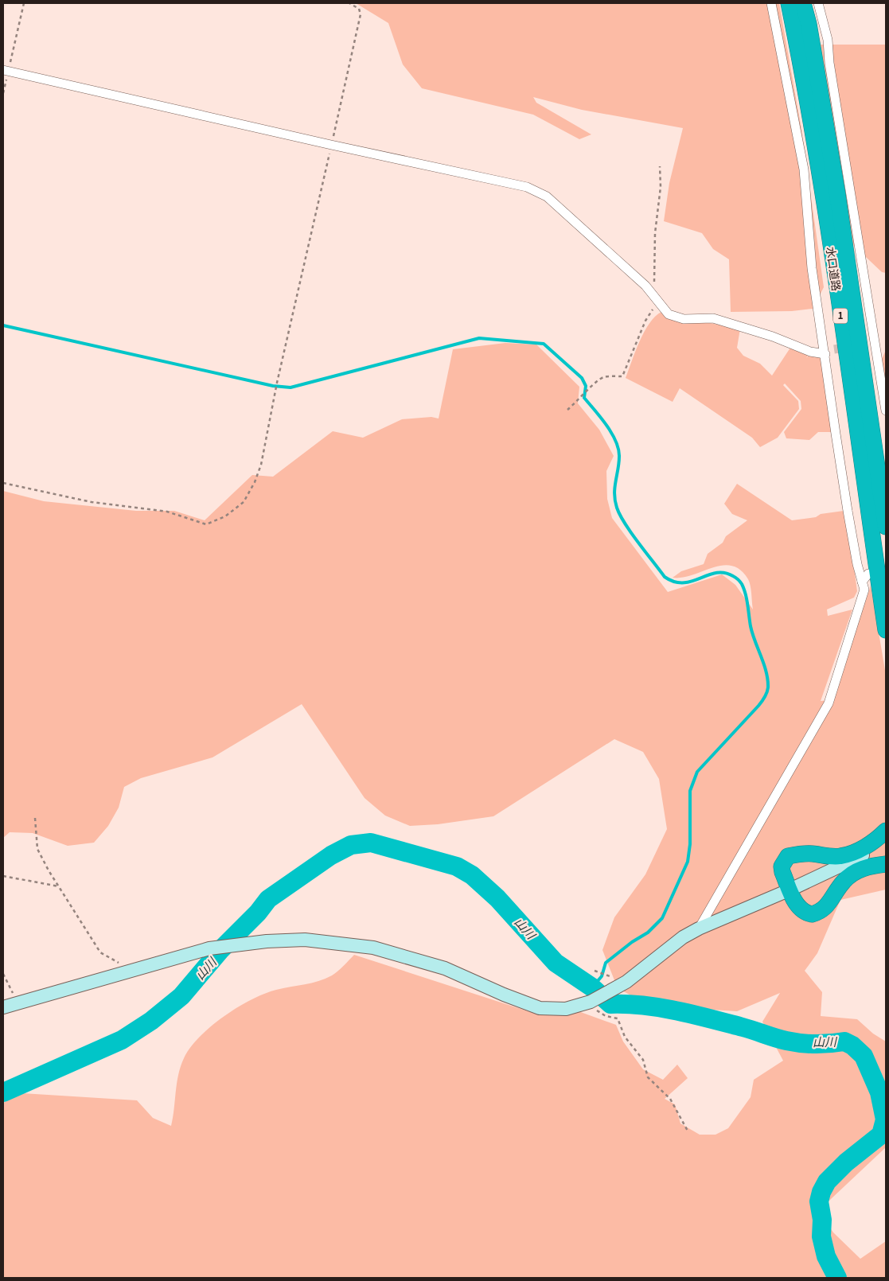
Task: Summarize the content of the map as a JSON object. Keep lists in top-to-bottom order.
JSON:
{
  "streets": {
    "highway": ["水口道路", "1"]
  },
  "water": ["山川"]
}
